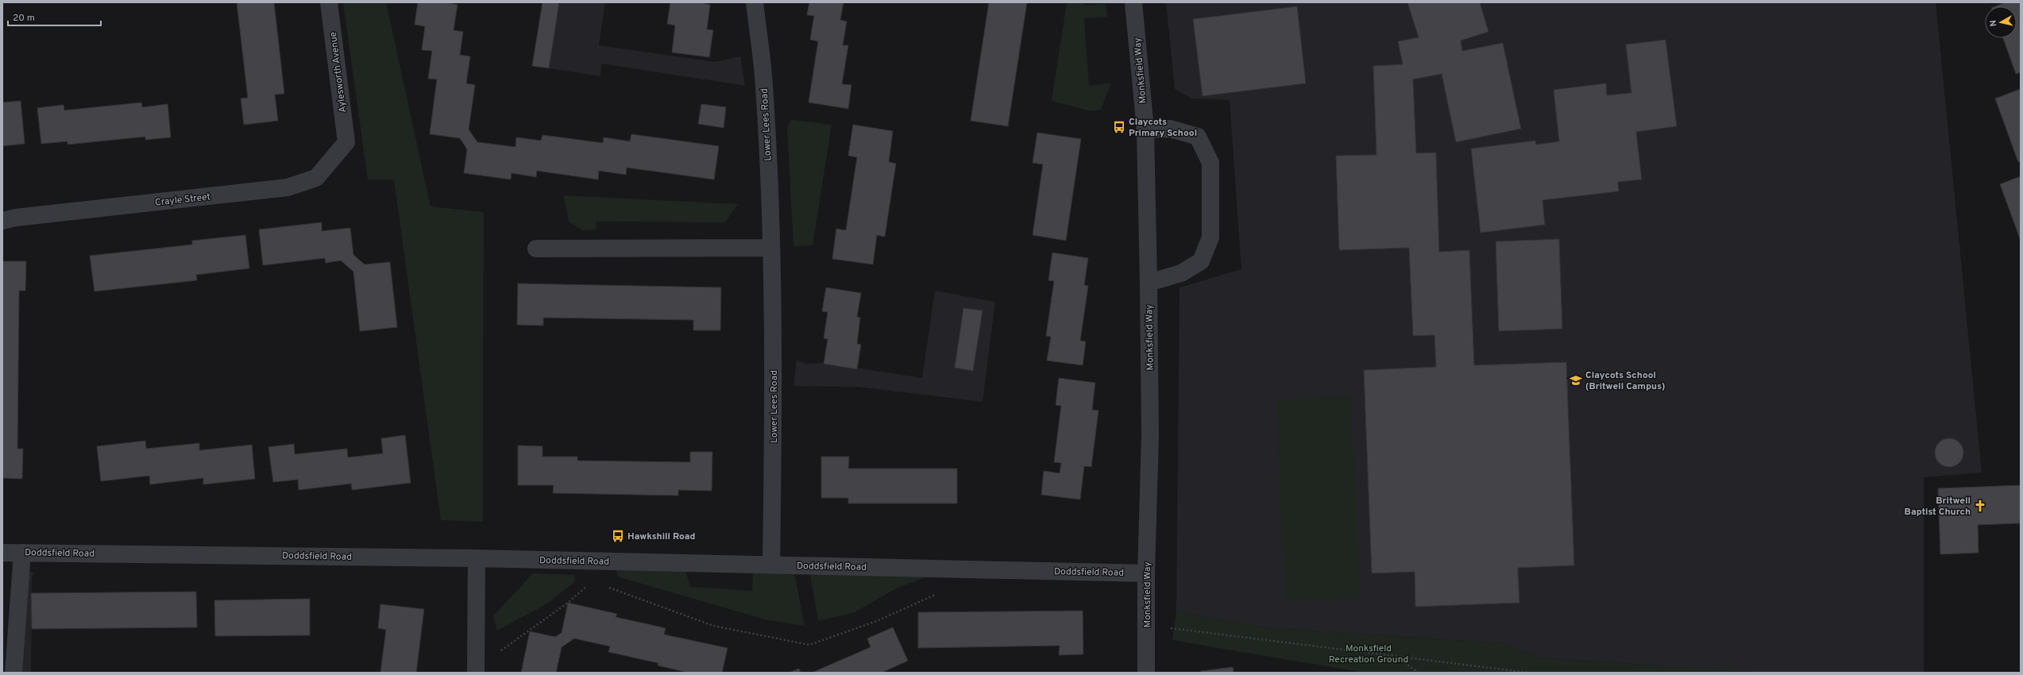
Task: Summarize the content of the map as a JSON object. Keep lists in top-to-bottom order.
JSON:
{
  "streets": {
    "street": [
      "Monksfield Way",
      "Aylesworth Avenue",
      "Lower Lees Road",
      "Crayle Street",
      "Doddsfield Road"
    ]
  },
  "crossings": [
    ["Monksfield Way", "Doddsfield Road"],
    ["Aylesworth Avenue", "Crayle Street"],
    ["Lower Lees Road", "Doddsfield Road"]
  ],
  "parks": ["Monksfield Recreation Ground"],
  "places": {
    "bus stop": ["Claycots Primary School", "Hawkshill Road"],
    "school or university": ["Claycots School (Britwell Campus)"],
    "church": ["Britwell Baptist Church"]
  },
  "scale_bar": "20 m",
  "north": "left"
}
